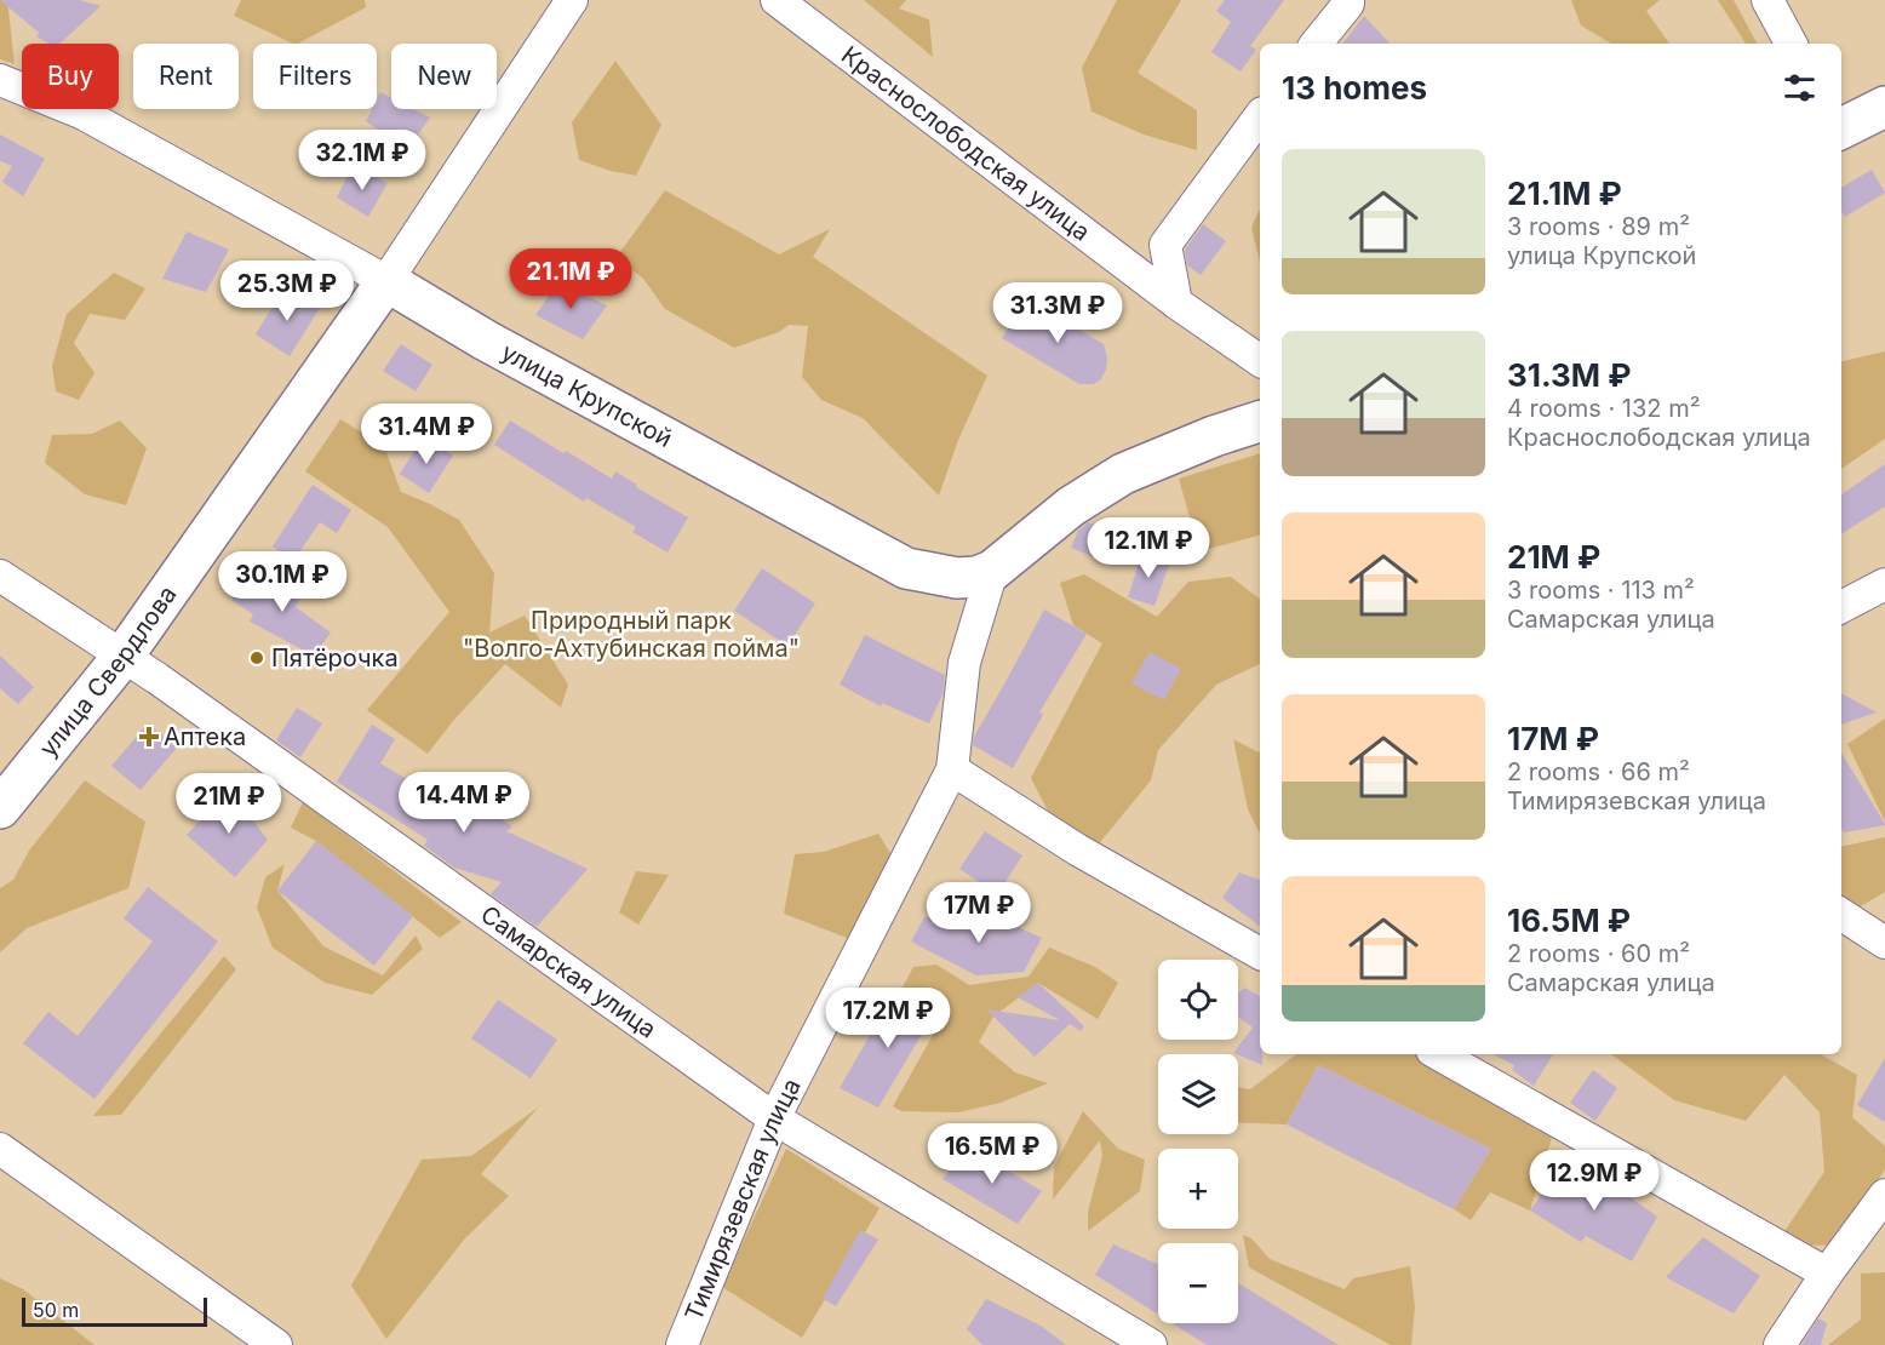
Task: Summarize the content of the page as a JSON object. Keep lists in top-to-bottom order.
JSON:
{
  "streets": {
    "street": [
      "Краснослободская улица",
      "улица Крупской",
      "улица Свердлова",
      "Самарская улица",
      "Тимирязевская улица"
    ]
  },
  "crossings": [
    ["улица Крупской", "улица Свердлова"],
    ["улица Крупской", "Тимирязевская улица"],
    ["улица Свердлова", "Самарская улица"],
    ["Самарская улица", "Тимирязевская улица"]
  ],
  "parks": ["Природный парк \"Волго-Ахтубинская пойма\""],
  "places": {
    "other": ["Пятёрочка"],
    "health": ["Аптека"]
  },
  "scale_bar": "50 m",
  "page": {
    "chip": [
      "Buy",
      "Rent",
      "Filters",
      "New"
    ],
    "heading": "13 homes",
    "price": [
      "32.1M ₽",
      "21.1M ₽",
      "25.3M ₽",
      "31.3M ₽",
      "31.4M ₽",
      "12.1M ₽",
      "30.1M ₽",
      "14.4M ₽",
      "21M ₽",
      "17M ₽",
      "17.2M ₽",
      "16.5M ₽",
      "12.9M ₽"
    ],
    "list": [
      {
        "name": "21.1M ₽",
        "note": "3 rooms · 89 m² · улица Крупской"
      },
      {
        "name": "31.3M ₽",
        "note": "4 rooms · 132 m² · Краснослободская улица"
      },
      {
        "name": "21M ₽",
        "note": "3 rooms · 113 m² · Самарская улица"
      },
      {
        "name": "17M ₽",
        "note": "2 rooms · 66 m² · Тимирязевская улица"
      },
      {
        "name": "16.5M ₽",
        "note": "2 rooms · 60 m² · Самарская улица"
      }
    ],
    "map_buttons": ["+", "−"],
    "scale": "50 m"
  }
}
